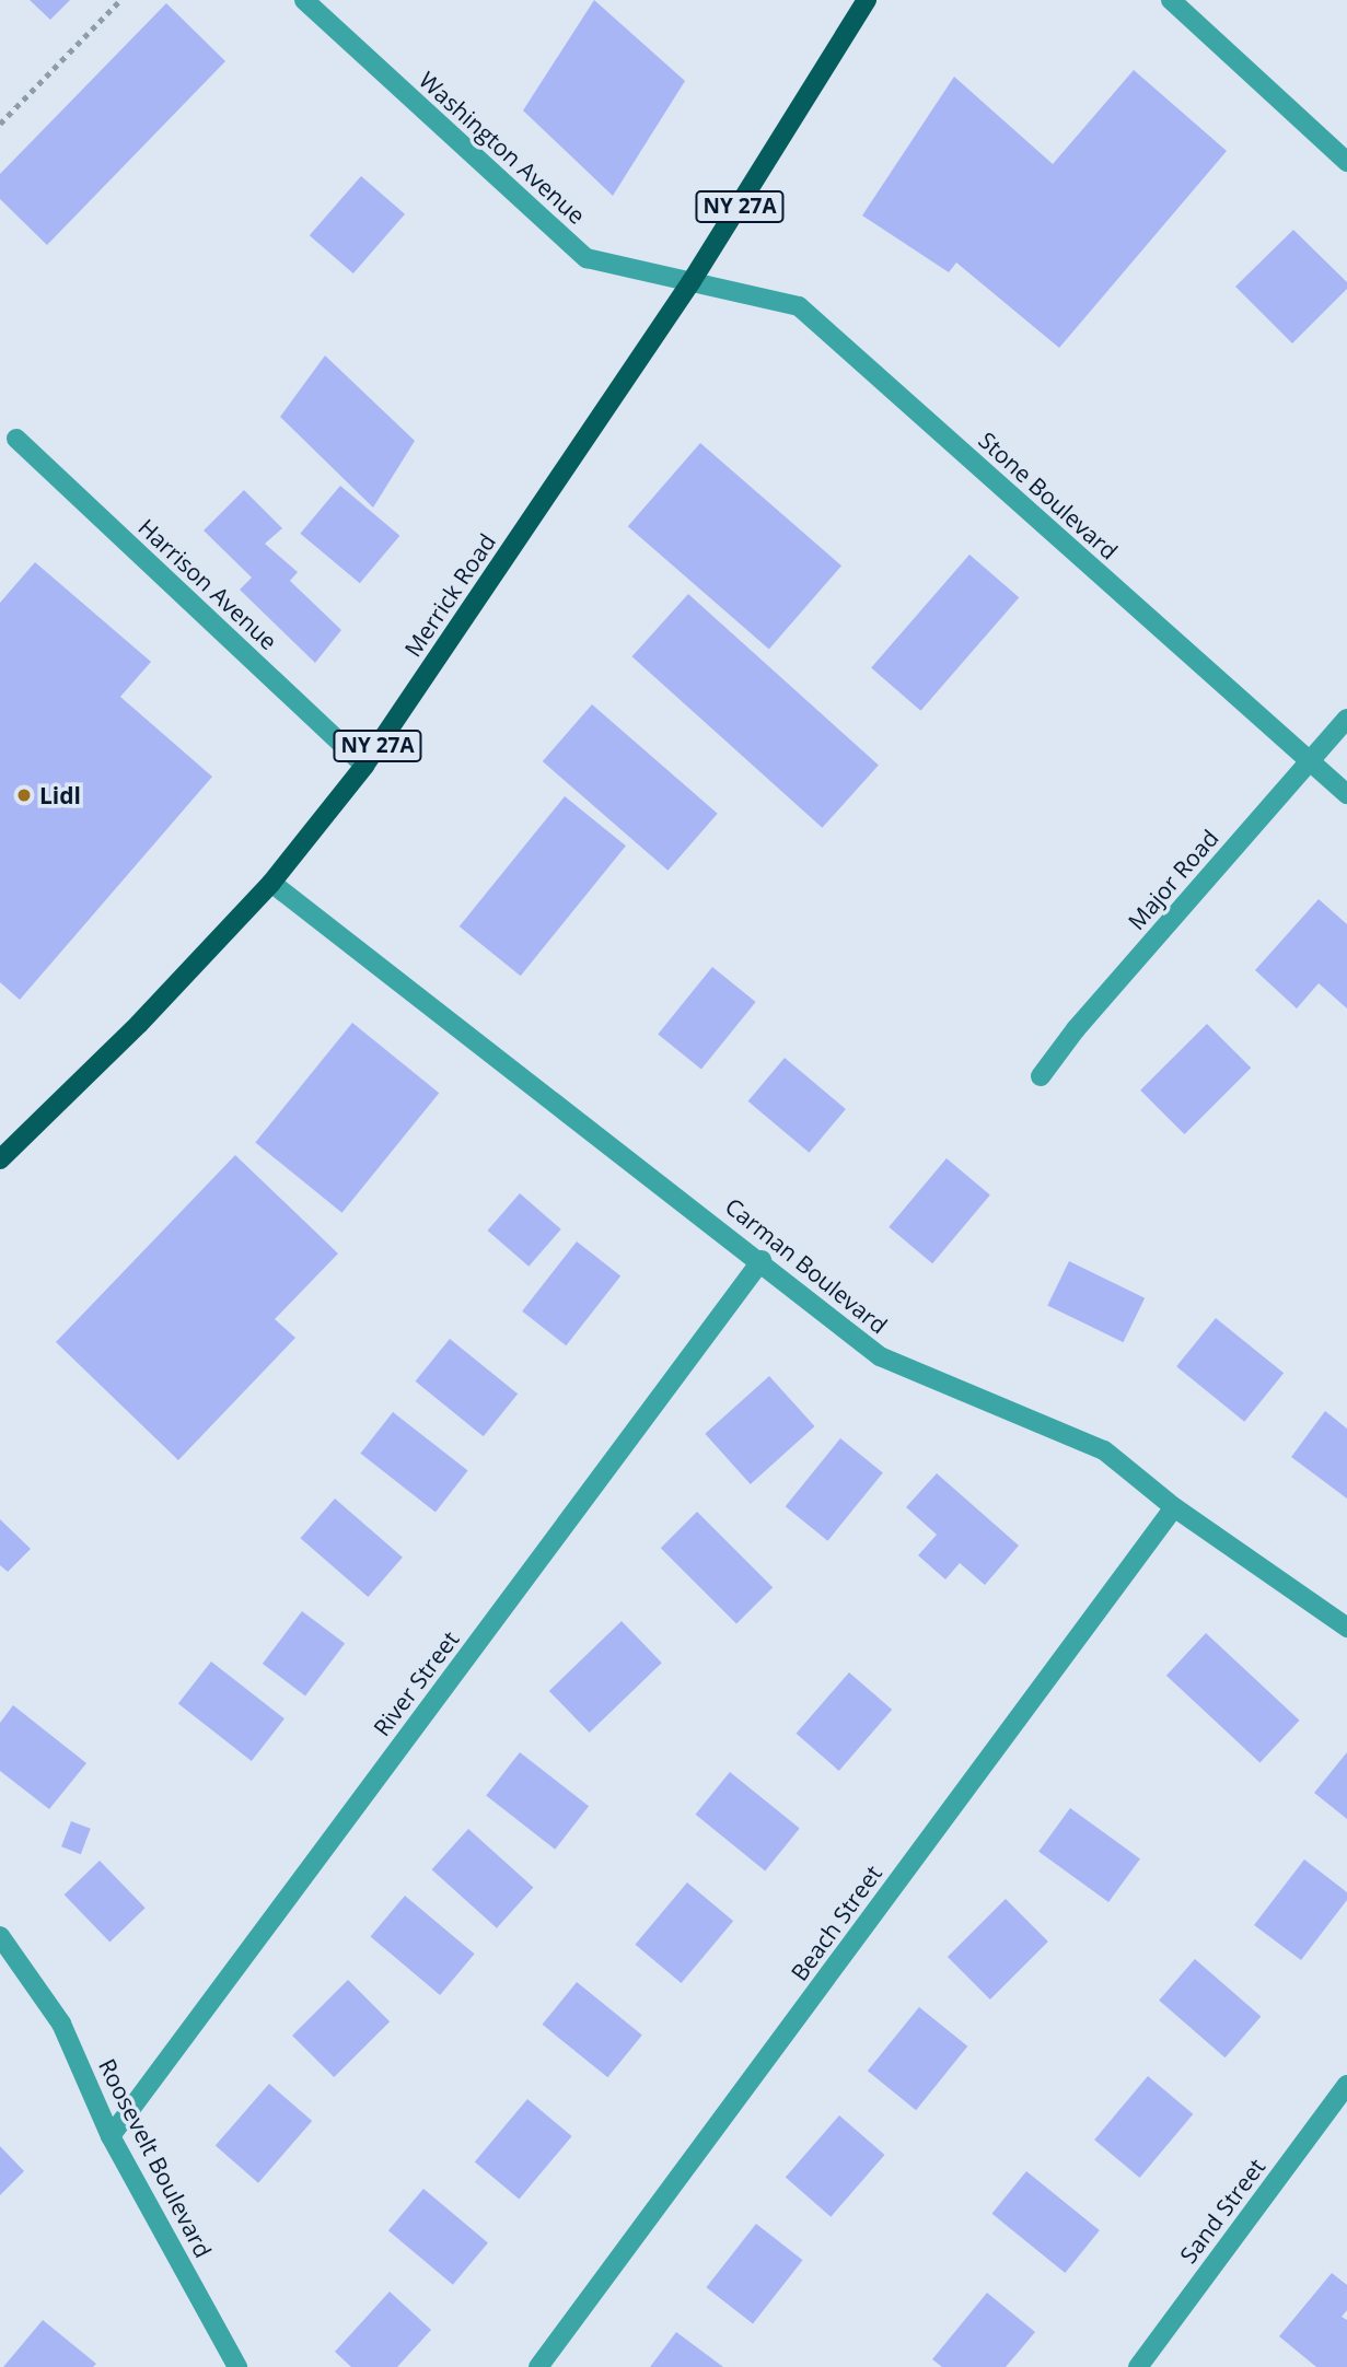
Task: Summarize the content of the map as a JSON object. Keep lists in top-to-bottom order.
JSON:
{
  "streets": {
    "main road": ["NY 27A", "Merrick Road"],
    "street": [
      "Washington Avenue",
      "Stone Boulevard",
      "Harrison Avenue",
      "Major Road",
      "Carman Boulevard",
      "River Street",
      "Beach Street",
      "Roosevelt Boulevard",
      "Sand Street"
    ]
  },
  "crossings": [
    ["Washington Avenue", "Stone Boulevard"],
    ["Washington Avenue", "Merrick Road"],
    ["Stone Boulevard", "Merrick Road"],
    ["Stone Boulevard", "Major Road"],
    ["Harrison Avenue", "Merrick Road"],
    ["Merrick Road", "Carman Boulevard"],
    ["Carman Boulevard", "River Street"],
    ["Carman Boulevard", "Beach Street"],
    ["River Street", "Roosevelt Boulevard"]
  ],
  "places": ["Lidl"]
}
